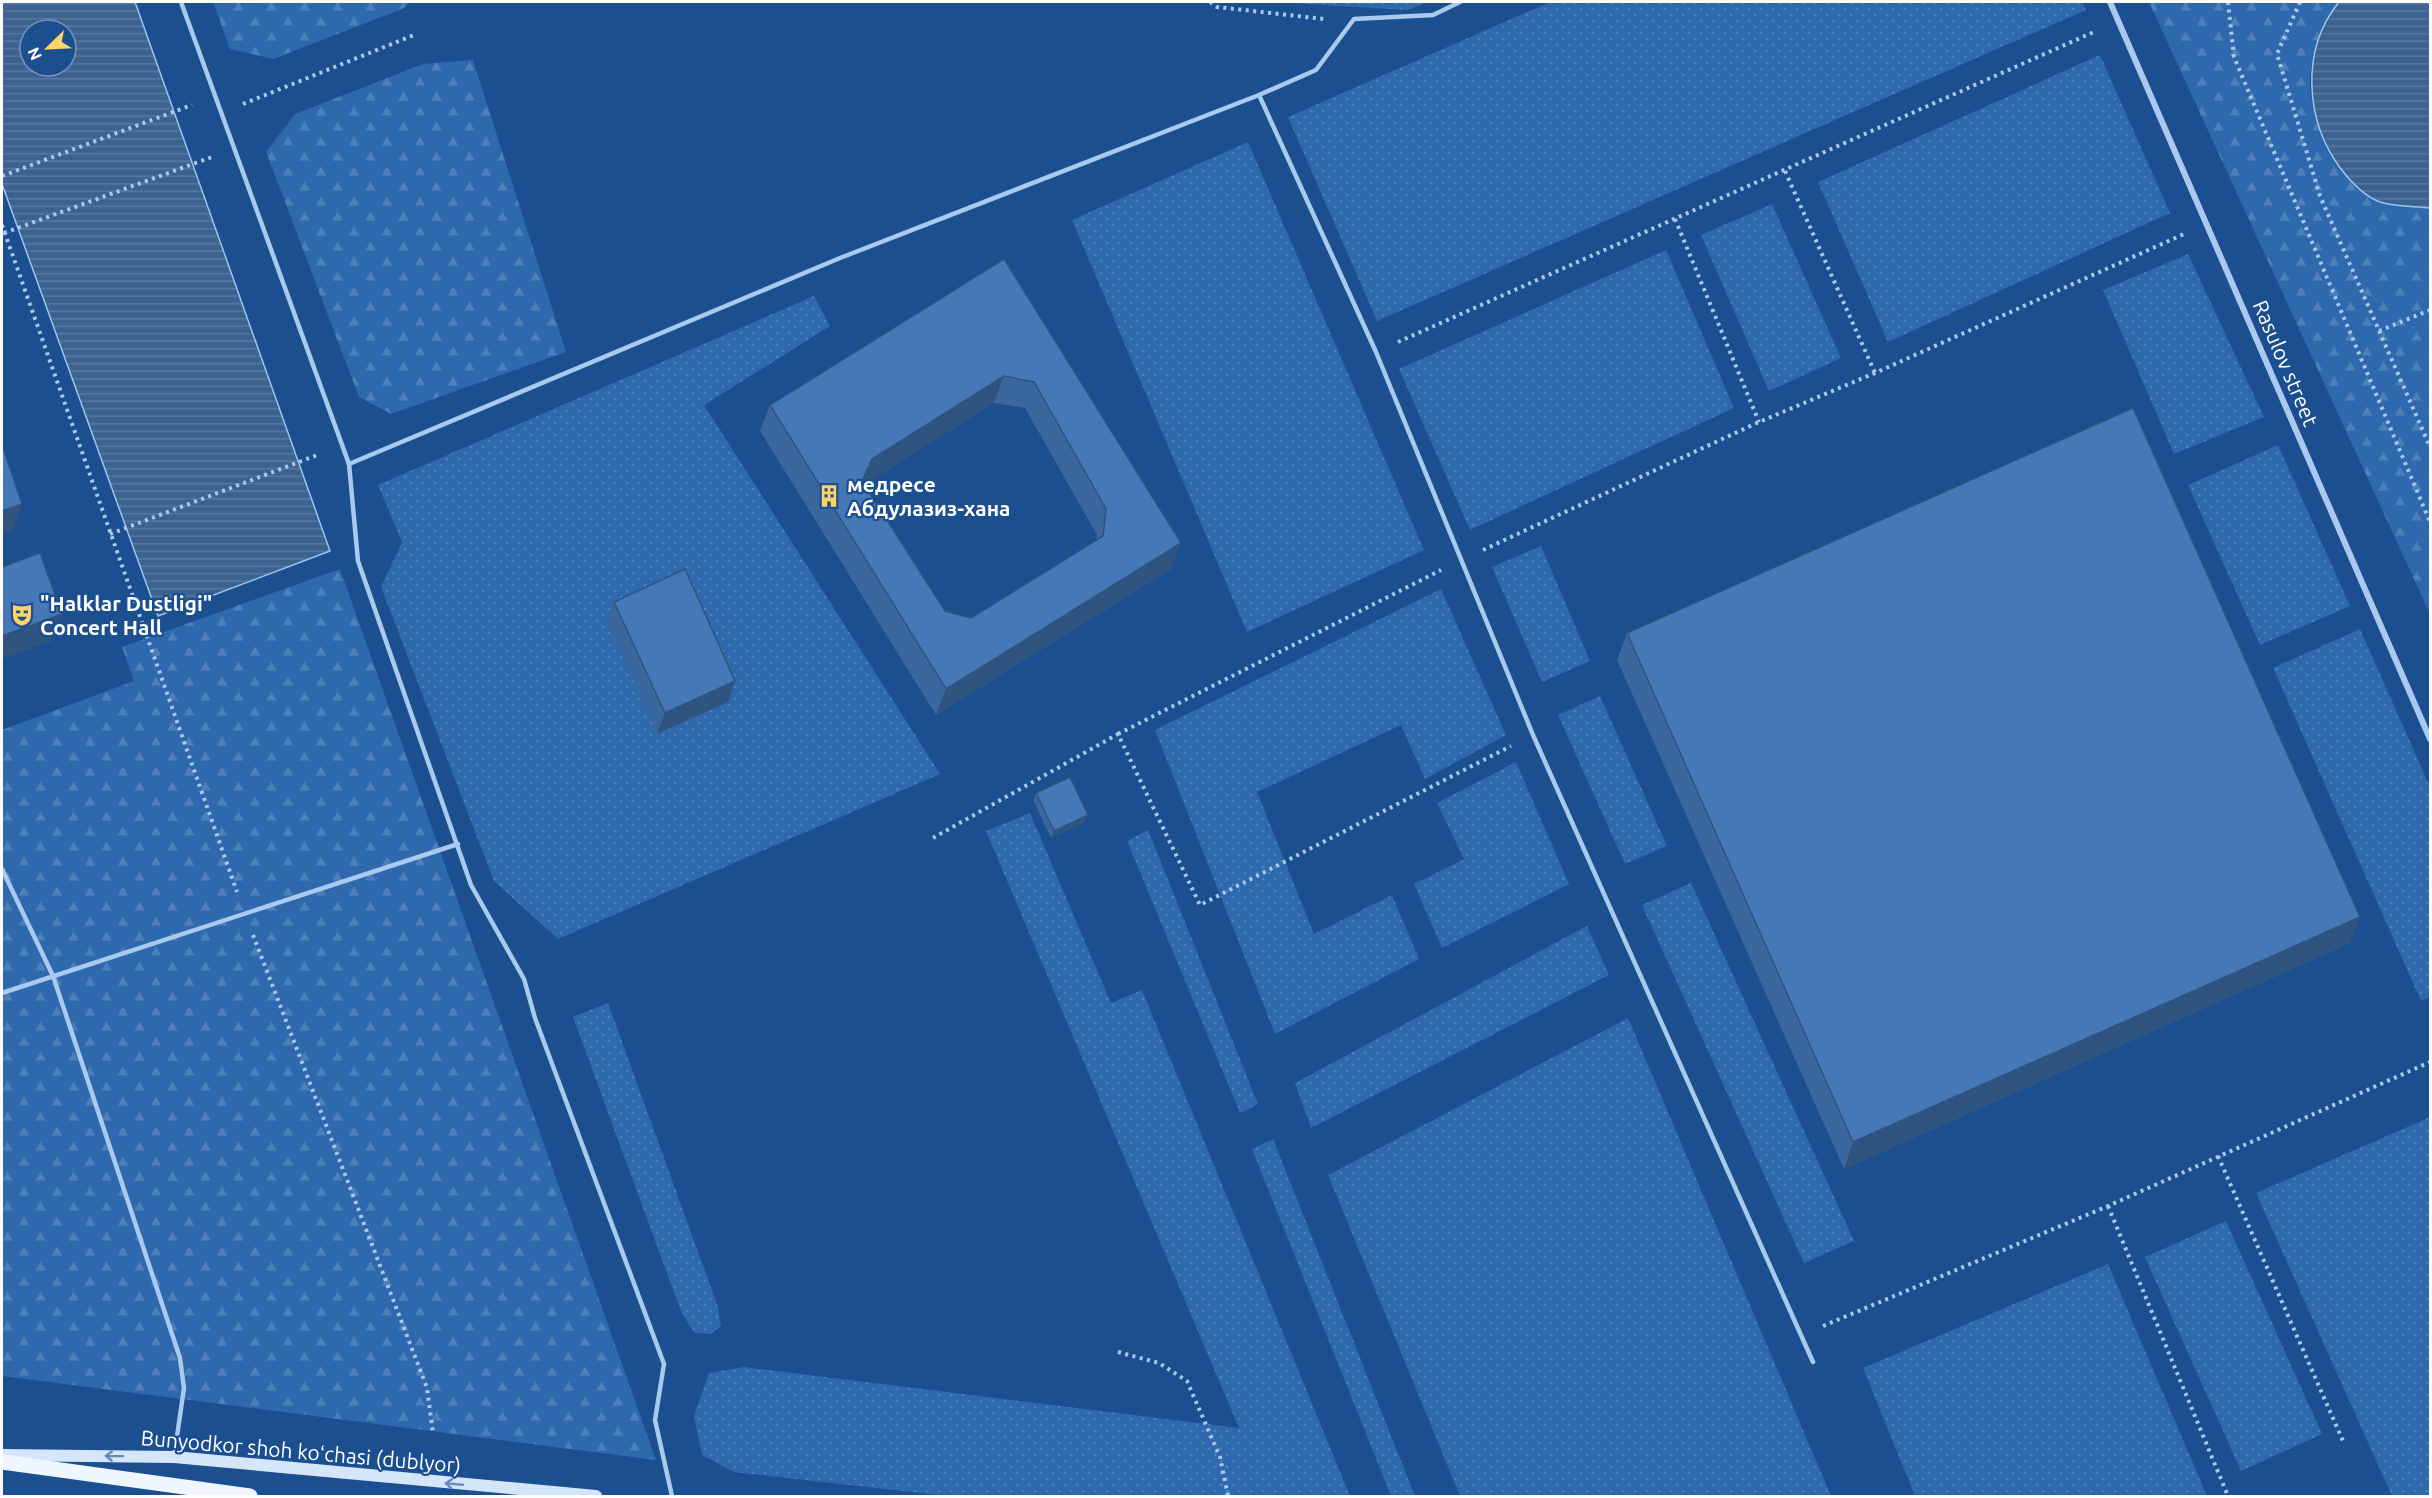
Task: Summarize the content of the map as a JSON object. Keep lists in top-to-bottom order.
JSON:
{
  "streets": {
    "street": ["Rasulov street", "Bunyodkor shoh koʻchasi (dublyor)"]
  },
  "one_way": ["Bunyodkor shoh koʻchasi (dublyor)"],
  "places": {
    "building": ["медресе Абдулазиз-хана"],
    "theatre": ["\"Halklar Dustligi\" Concert Hall"]
  },
  "north": "bottom left"
}
